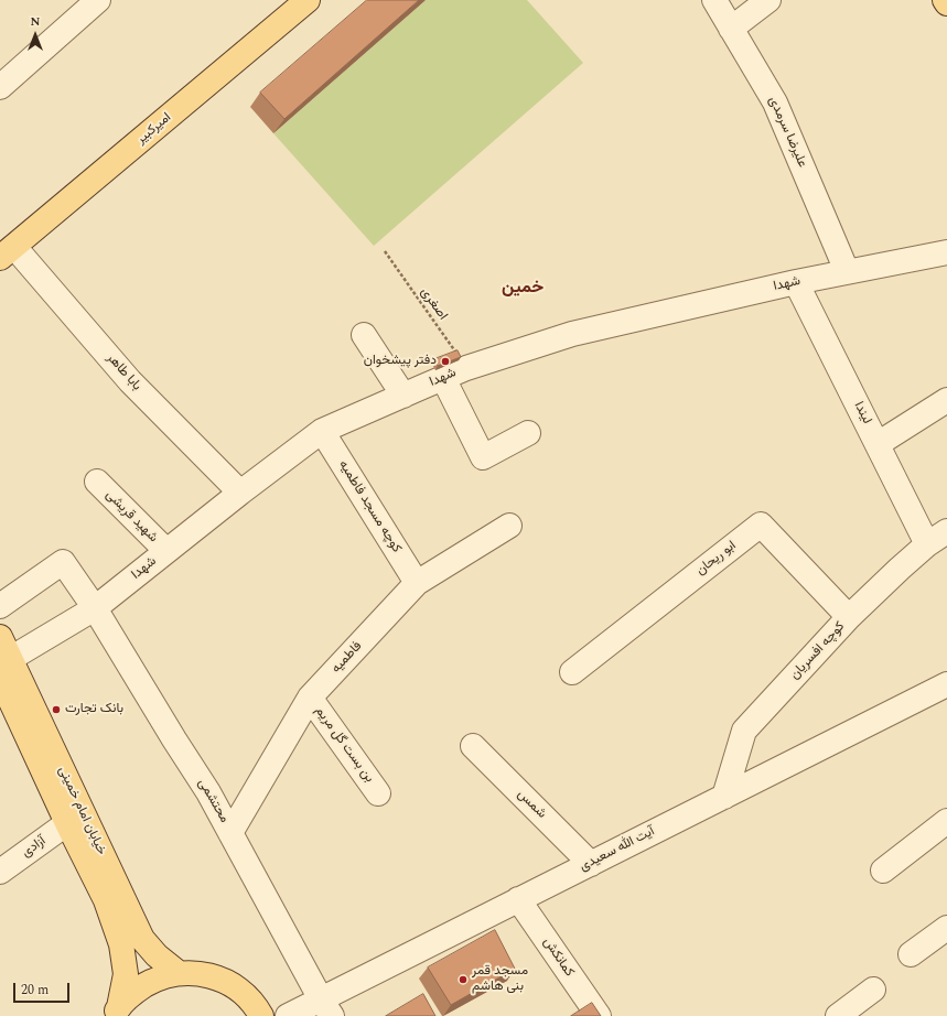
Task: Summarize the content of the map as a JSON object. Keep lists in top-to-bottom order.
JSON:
{
  "streets": {
    "main road": ["امیرکبیر", "خیابان امام خمینی"],
    "street": [
      "علیرضا سرمدی",
      "شهدا",
      "بابا طاهر",
      "لیندا",
      "کوچه مسجد فاطمیه",
      "شهید قریشی",
      "ابو ریحان",
      "کوچه افسریان",
      "فاطمیه",
      "بن بست گل مریم",
      "محتشمی",
      "شمس",
      "آزادی",
      "آیت الله سعیدی",
      "کمانکش"
    ],
    "path": ["اصغری"]
  },
  "crossings": [
    ["امیرکبیر", "بابا طاهر"],
    ["علیرضا سرمدی", "شهدا"],
    ["شهدا", "اصغری"],
    ["شهدا", "بابا طاهر"],
    ["شهدا", "لیندا"],
    ["شهدا", "کوچه مسجد فاطمیه"],
    ["شهدا", "شهید قریشی"],
    ["شهدا", "محتشمی"],
    ["شهدا", "خیابان امام خمینی"],
    ["لیندا", "کوچه افسریان"],
    ["کوچه مسجد فاطمیه", "فاطمیه"],
    ["ابو ریحان", "کوچه افسریان"],
    ["کوچه افسریان", "آیت الله سعیدی"],
    ["فاطمیه", "بن بست گل مریم"],
    ["فاطمیه", "محتشمی"],
    ["محتشمی", "آیت الله سعیدی"],
    ["شمس", "آیت الله سعیدی"],
    ["خیابان امام خمینی", "آزادی"],
    ["آیت الله سعیدی", "کمانکش"]
  ],
  "districts": ["خمین"],
  "places": ["دفتر پیشخوان", "بانک تجارت", "مسجد قمر بنی هاشم"],
  "scale_bar": "20 m",
  "north": "top"
}
